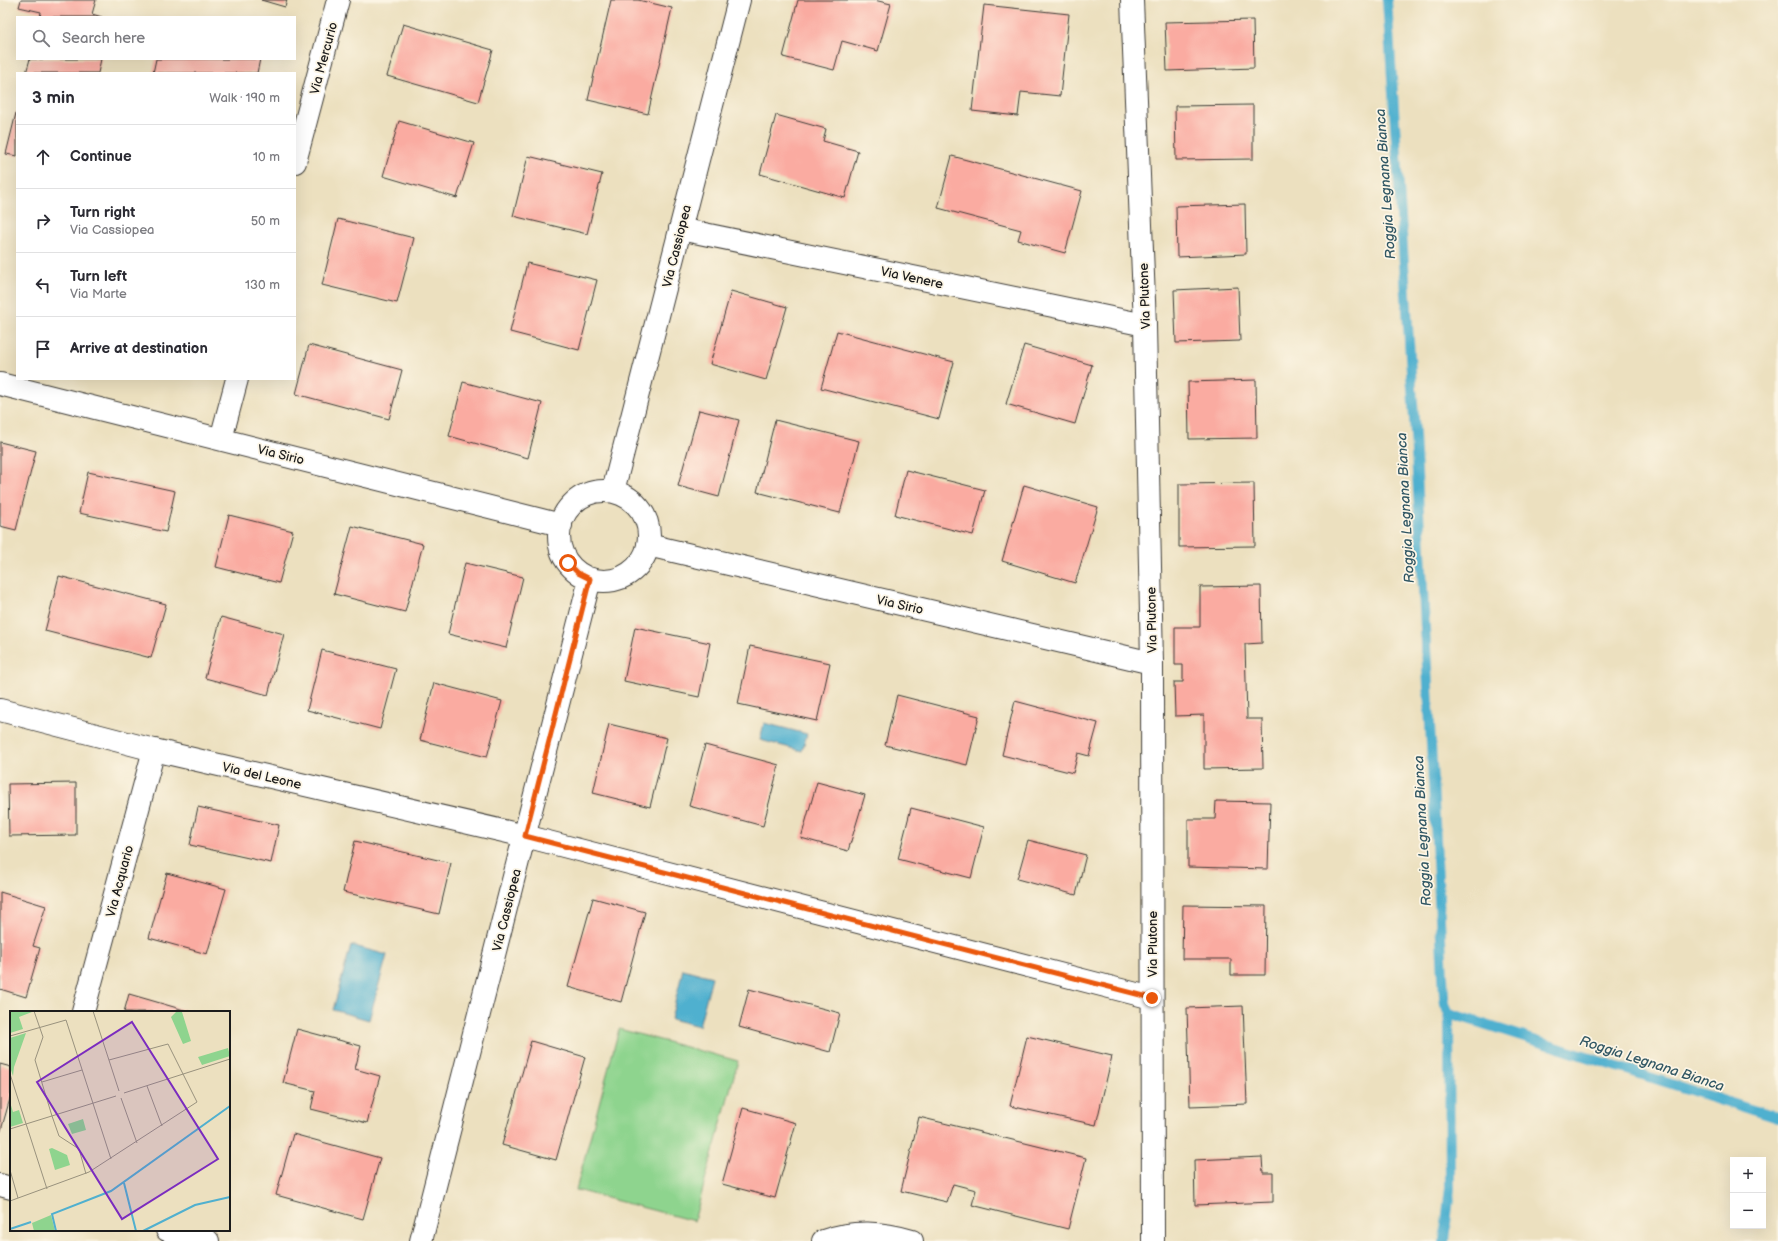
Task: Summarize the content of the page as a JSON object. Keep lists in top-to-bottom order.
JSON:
{
  "streets": {
    "street": [
      "Via Mercurio",
      "Via Cassiopea",
      "Via Venere",
      "Via Plutone",
      "Via Sirio",
      "Via del Leone",
      "Via Acquario"
    ]
  },
  "crossings": [
    ["Via Cassiopea", "Via Venere"],
    ["Via Cassiopea", "Via Sirio"],
    ["Via Cassiopea", "Via del Leone"],
    ["Via Venere", "Via Plutone"],
    ["Via Plutone", "Via Sirio"],
    ["Via Plutone", "Via del Leone"],
    ["Via del Leone", "Via Acquario"]
  ],
  "water": ["Roggia Legnana Bianca"],
  "page": {
    "search": "Search here",
    "heading": ["3 min", "Walk · 190 m"],
    "list": [
      ["Continue", "10 m"],
      ["Turn right", "Via Cassiopea", "50 m"],
      ["Turn left", "Via Marte", "130 m"],
      "Arrive at destination"
    ],
    "map_buttons": ["+", "−"]
  }
}
